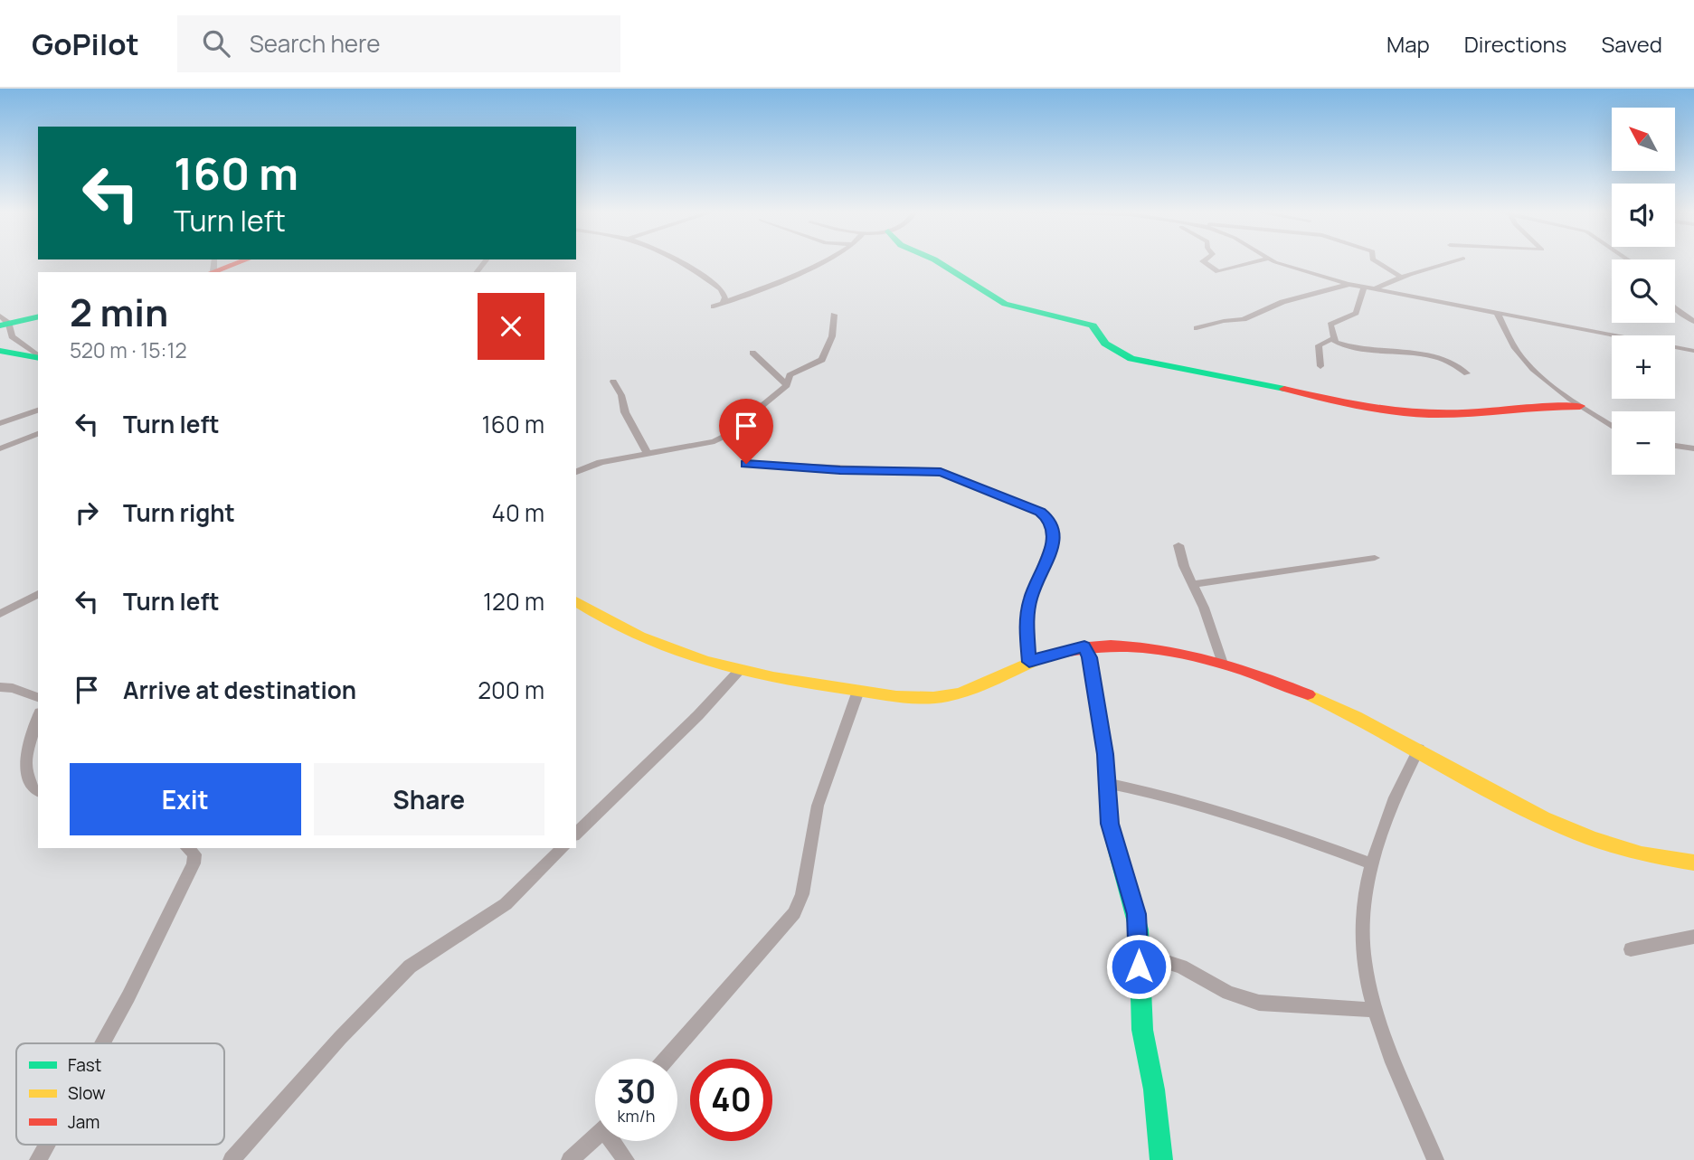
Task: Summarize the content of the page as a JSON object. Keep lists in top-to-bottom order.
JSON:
{
  "legend": ["Fast", "Slow", "Jam"],
  "north": "top left",
  "page": {
    "header": "GoPilot",
    "search": "Search here",
    "nav": ["Map", "Directions", "Saved"],
    "map_buttons": ["+", "−"],
    "turn": ["160 m", "Turn left"],
    "heading": ["2 min", "520 m · 15:12"],
    "list": [
      {
        "name": "Turn left",
        "value": "160 m"
      },
      {
        "name": "Turn right",
        "value": "40 m"
      },
      {
        "name": "Turn left",
        "value": "120 m"
      },
      {
        "name": "Arrive at destination",
        "value": "200 m"
      }
    ],
    "buttons": ["Exit", "Share"],
    "speed": "30 km/h",
    "limit": "40"
  }
}
